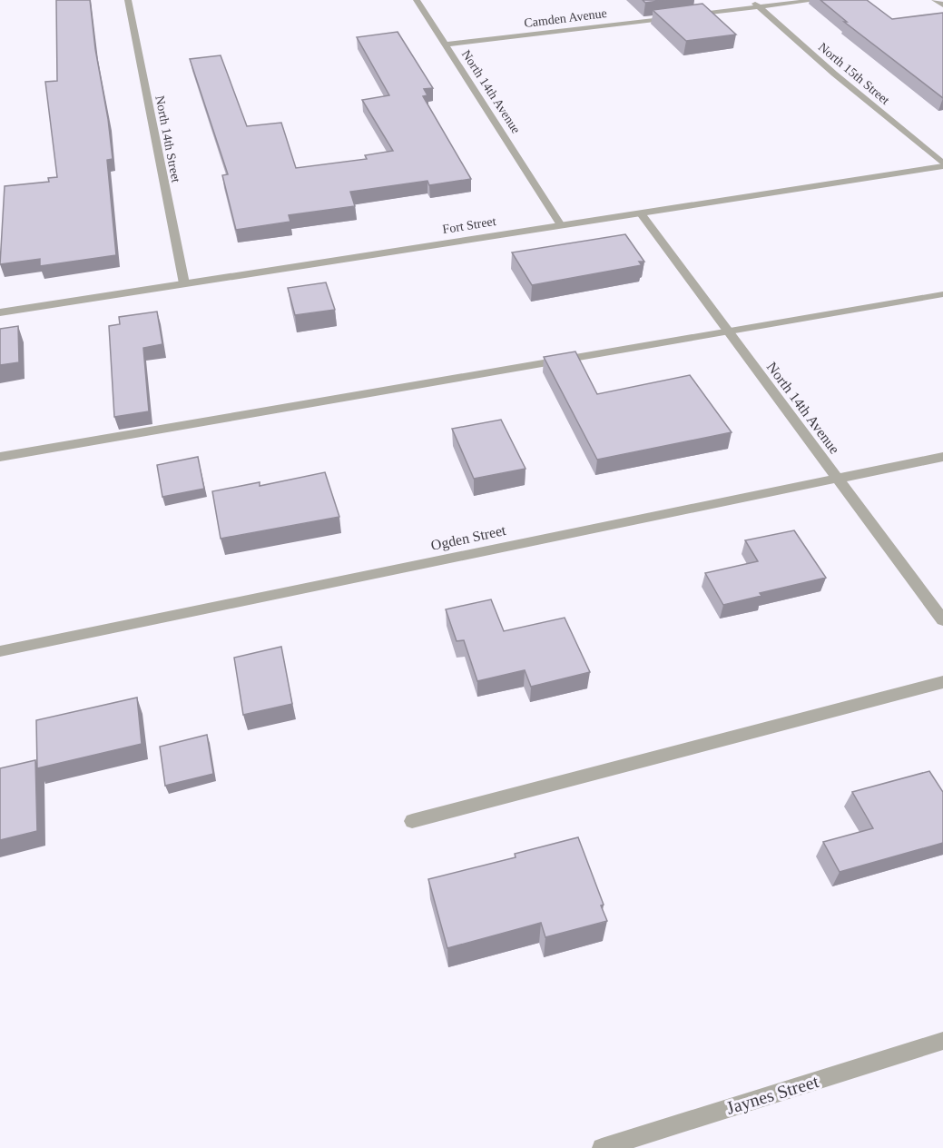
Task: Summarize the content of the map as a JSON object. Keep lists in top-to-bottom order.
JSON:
{
  "streets": {
    "street": [
      "Camden Avenue",
      "North 15th Street",
      "North 14th Avenue",
      "North 14th Street",
      "Fort Street",
      "Ogden Street",
      "Jaynes Street"
    ]
  },
  "crossings": [
    ["Camden Avenue", "North 15th Street"],
    ["Camden Avenue", "North 14th Avenue"],
    ["North 15th Street", "Fort Street"],
    ["North 14th Avenue", "Fort Street"],
    ["North 14th Avenue", "Ogden Street"],
    ["North 14th Street", "Fort Street"]
  ]
}
